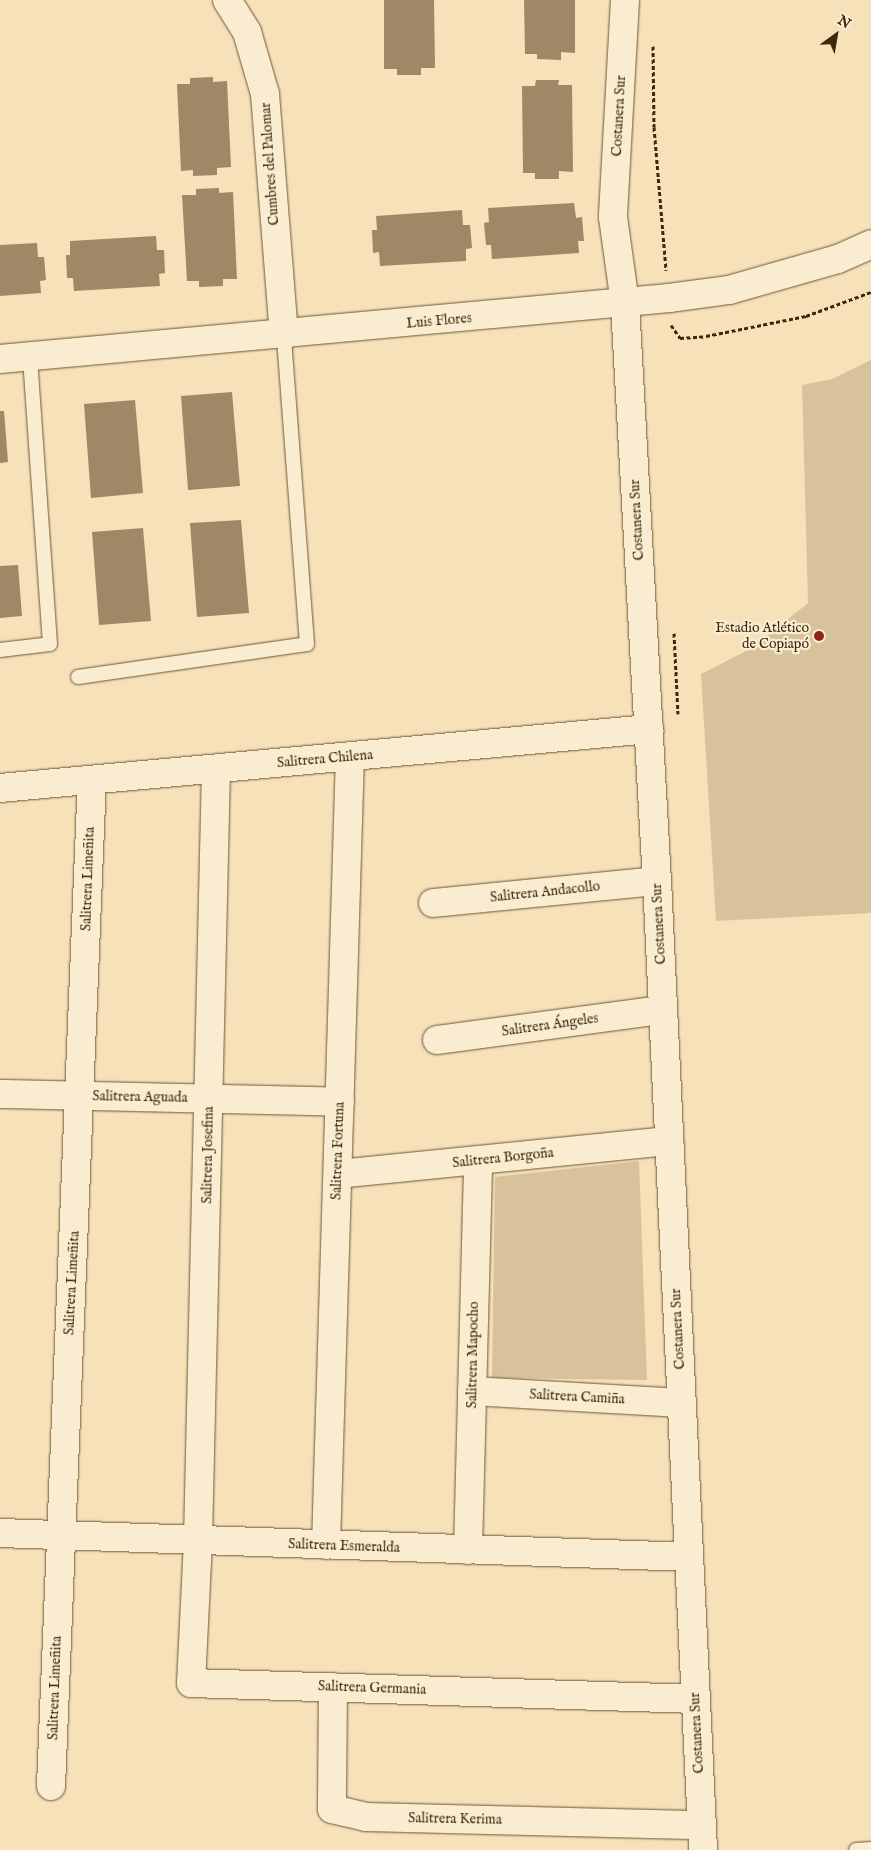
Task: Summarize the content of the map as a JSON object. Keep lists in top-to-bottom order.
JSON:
{
  "streets": {
    "street": [
      "Costanera Sur",
      "Cumbres del Palomar",
      "Luis Flores",
      "Salitrera Chilena",
      "Salitrera Limeñita",
      "Salitrera Andacollo",
      "Salitrera Ángeles",
      "Salitrera Aguada",
      "Salitrera Fortuna",
      "Salitrera Josefina",
      "Salitrera Borgoña",
      "Salitrera Mapocho",
      "Salitrera Camiña",
      "Salitrera Esmeralda",
      "Salitrera Germania",
      "Salitrera Kerima"
    ]
  },
  "crossings": [
    ["Costanera Sur", "Luis Flores"],
    ["Costanera Sur", "Salitrera Chilena"],
    ["Costanera Sur", "Salitrera Andacollo"],
    ["Costanera Sur", "Salitrera Ángeles"],
    ["Costanera Sur", "Salitrera Borgoña"],
    ["Costanera Sur", "Salitrera Camiña"],
    ["Costanera Sur", "Salitrera Esmeralda"],
    ["Costanera Sur", "Salitrera Germania"],
    ["Costanera Sur", "Salitrera Kerima"],
    ["Cumbres del Palomar", "Luis Flores"],
    ["Salitrera Chilena", "Salitrera Limeñita"],
    ["Salitrera Chilena", "Salitrera Fortuna"],
    ["Salitrera Chilena", "Salitrera Josefina"],
    ["Salitrera Limeñita", "Salitrera Aguada"],
    ["Salitrera Limeñita", "Salitrera Esmeralda"],
    ["Salitrera Aguada", "Salitrera Fortuna"],
    ["Salitrera Aguada", "Salitrera Josefina"],
    ["Salitrera Fortuna", "Salitrera Borgoña"],
    ["Salitrera Fortuna", "Salitrera Esmeralda"],
    ["Salitrera Josefina", "Salitrera Esmeralda"],
    ["Salitrera Josefina", "Salitrera Germania"],
    ["Salitrera Borgoña", "Salitrera Mapocho"],
    ["Salitrera Mapocho", "Salitrera Camiña"],
    ["Salitrera Mapocho", "Salitrera Esmeralda"],
    ["Salitrera Esmeralda", "Salitrera Germania"],
    ["Salitrera Germania", "Salitrera Kerima"]
  ],
  "places": ["Estadio Atlético de Copiapó"],
  "north": "top right"
}
